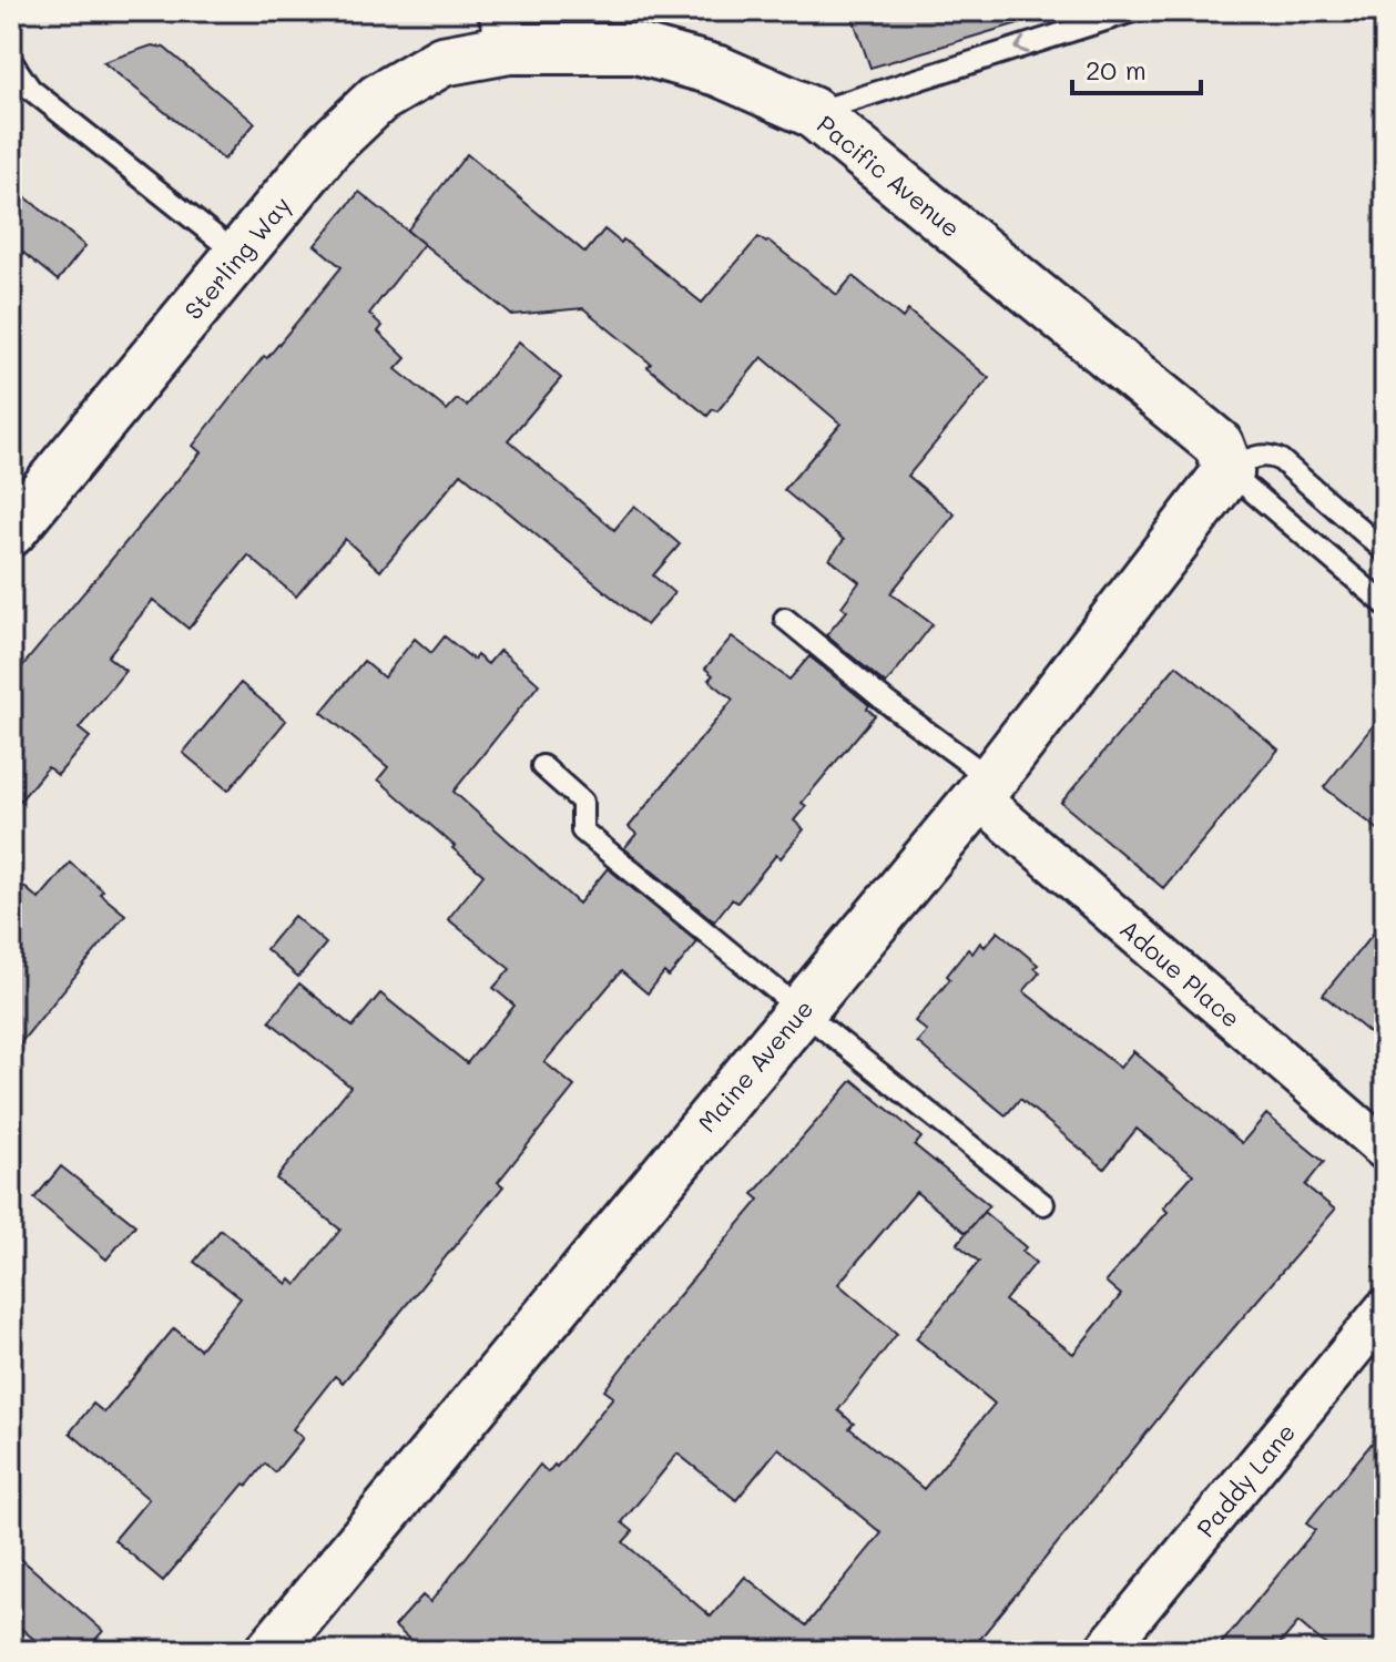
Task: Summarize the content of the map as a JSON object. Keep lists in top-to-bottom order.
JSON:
{
  "streets": {
    "street": [
      "Pacific Avenue",
      "Sterling Way",
      "Adoue Place",
      "Maine Avenue",
      "Paddy Lane"
    ]
  },
  "crossings": [
    ["Pacific Avenue", "Sterling Way"],
    ["Pacific Avenue", "Maine Avenue"],
    ["Adoue Place", "Maine Avenue"]
  ],
  "scale_bar": "20 m"
}
